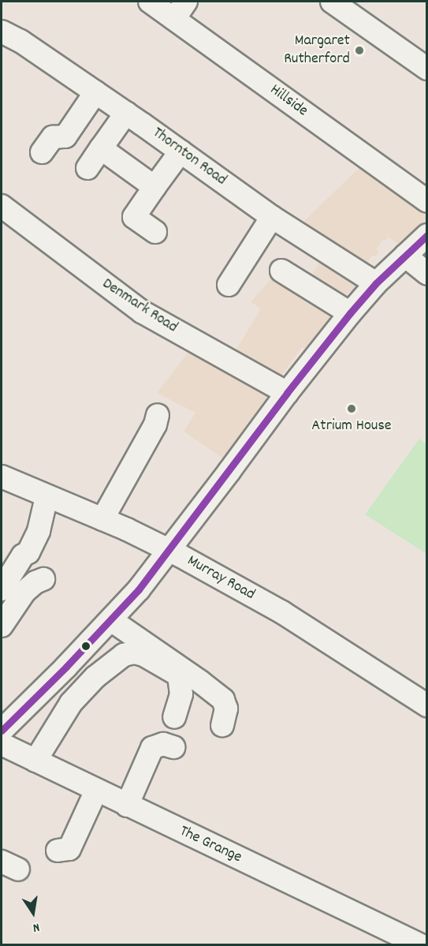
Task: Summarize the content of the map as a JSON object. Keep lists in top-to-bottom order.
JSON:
{
  "streets": {
    "street": [
      "Hillside",
      "Thornton Road",
      "Denmark Road",
      "Murray Road",
      "The Grange"
    ]
  },
  "places": ["Margaret Rutherford", "Atrium House"],
  "north": "bottom"
}
